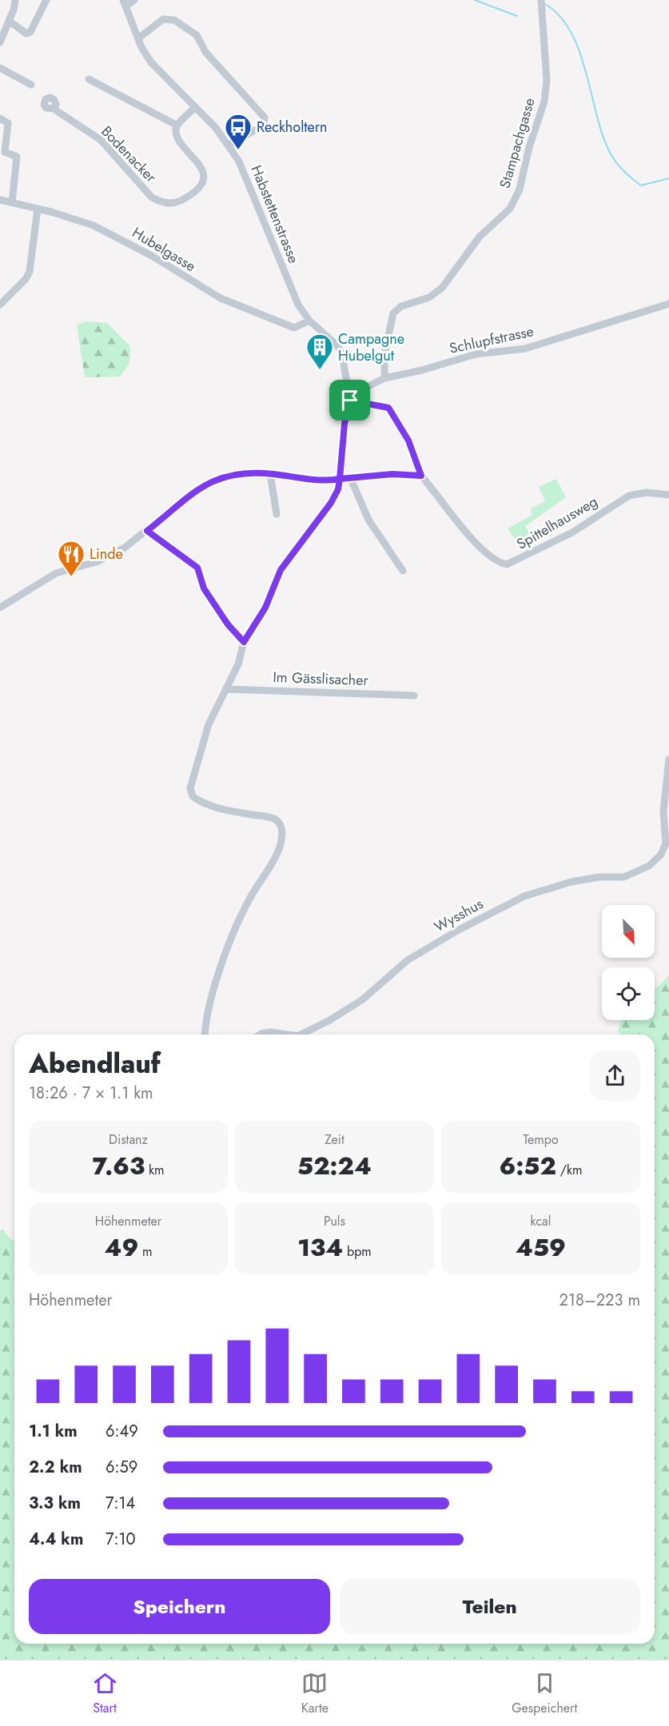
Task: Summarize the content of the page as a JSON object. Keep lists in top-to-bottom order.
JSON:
{
  "streets": {
    "street": [
      "Stampachgasse",
      "Bodenacker",
      "Habstettenstrasse",
      "Hubelgasse",
      "Schlupfstrasse",
      "Spittelhausweg",
      "Im Gässlisacher",
      "Wysshus"
    ]
  },
  "crossings": [
    ["Stampachgasse", "Schlupfstrasse"],
    ["Habstettenstrasse", "Hubelgasse"],
    ["Habstettenstrasse", "Schlupfstrasse"]
  ],
  "places": {
    "bus stop": ["Reckholtern"],
    "building": ["Campagne Hubelgut"],
    "restaurant": ["Linde"]
  },
  "north": "bottom right",
  "page": {
    "heading": ["Abendlauf", "18:26 · 7 × 1.1 km"],
    "stats": [
      ["Distanz", "7.63 km"],
      ["Zeit", "52:24"],
      ["Tempo", "6:52 /km"],
      ["Höhenmeter", "49 m"],
      ["Puls", "134 bpm"],
      ["kcal", "459"]
    ],
    "chart": ["Höhenmeter", "218–223 m"],
    "list": [
      {
        "name": "1.1 km",
        "note": "6:49"
      },
      {
        "name": "2.2 km",
        "note": "6:59"
      },
      {
        "name": "3.3 km",
        "note": "7:14"
      },
      {
        "name": "4.4 km",
        "note": "7:10"
      }
    ],
    "buttons": ["Speichern", "Teilen"],
    "tabs": ["Start", "Karte", "Gespeichert"]
  }
}
